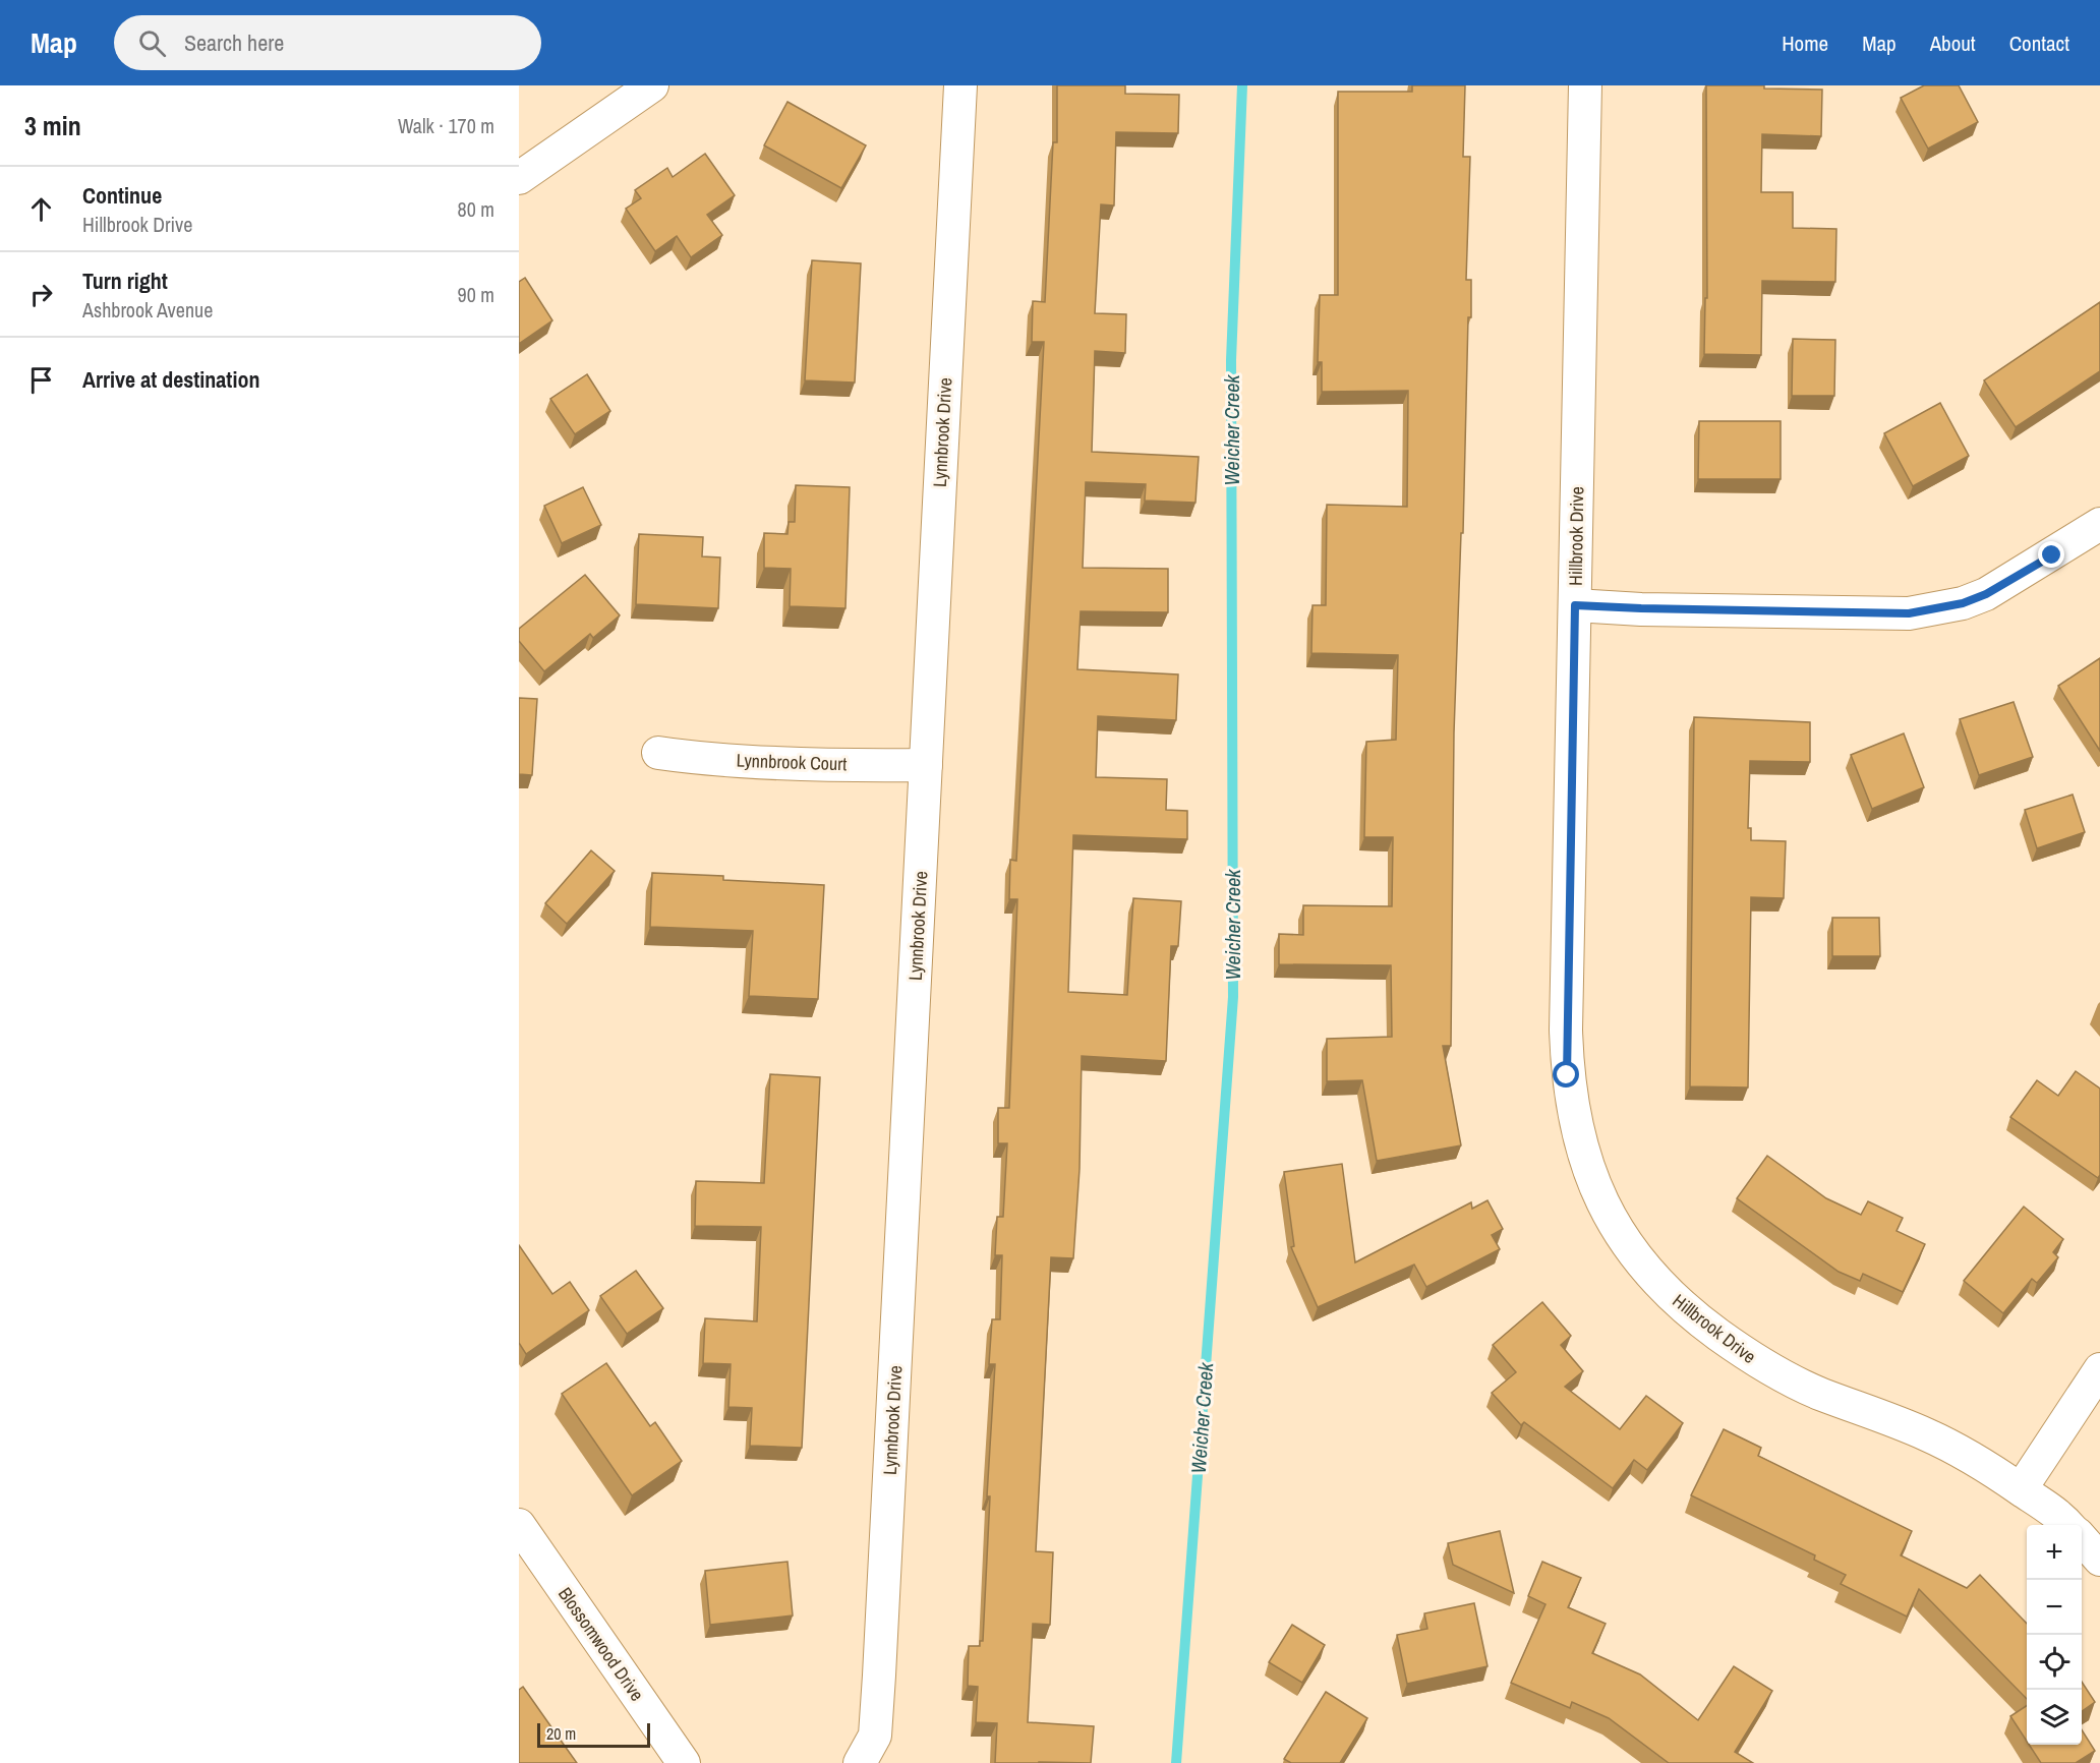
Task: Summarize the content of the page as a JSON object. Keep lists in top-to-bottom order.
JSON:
{
  "streets": {
    "street": [
      "Lynnbrook Drive",
      "Hillbrook Drive",
      "Lynnbrook Court",
      "Blossomwood Drive"
    ]
  },
  "crossings": [
    ["Lynnbrook Drive", "Lynnbrook Court"]
  ],
  "water": ["Weicher Creek"],
  "scale_bar": "20 m",
  "page": {
    "header": "Map",
    "search": "Search here",
    "nav": [
      "Home",
      "Map",
      "About",
      "Contact"
    ],
    "heading": ["3 min", "Walk · 170 m"],
    "list": [
      ["Continue", "Hillbrook Drive", "80 m"],
      ["Turn right", "Ashbrook Avenue", "90 m"],
      "Arrive at destination"
    ],
    "map_buttons": ["+", "−"],
    "scale": "20 m"
  }
}
